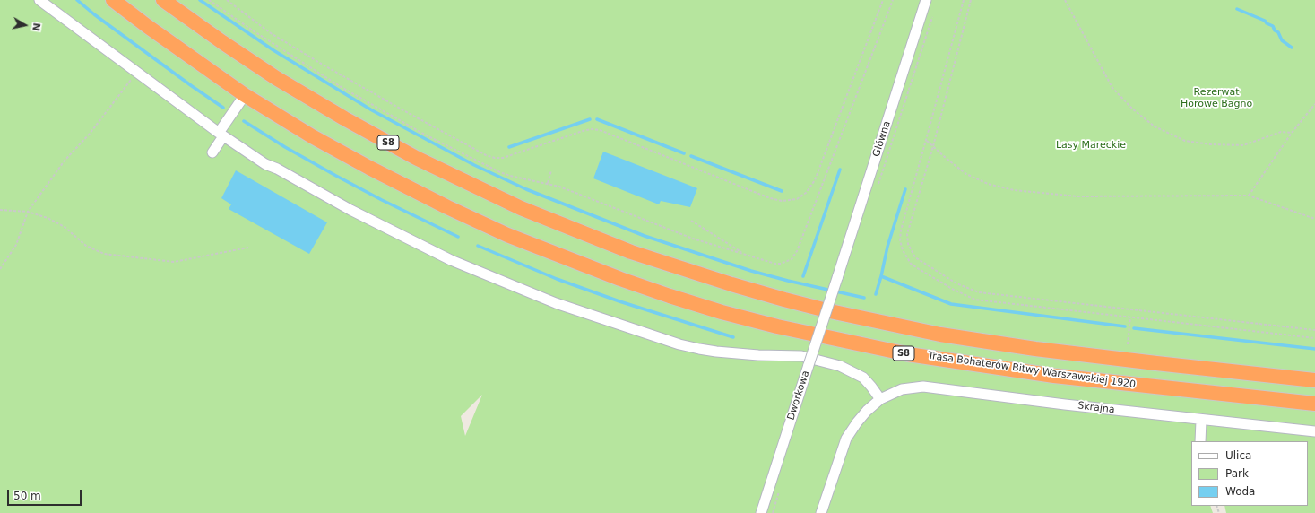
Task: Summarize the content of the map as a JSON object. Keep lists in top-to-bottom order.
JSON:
{
  "streets": {
    "highway": ["S8", "Trasa Bohaterów Bitwy Warszawskiej 1920"],
    "street": ["Główna", "Dworkowa", "Skrajna"]
  },
  "crossings": [
    ["Główna", "Dworkowa"],
    ["S8", "Trasa Bohaterów Bitwy Warszawskiej 1920"]
  ],
  "parks": ["Rezerwat Horowe Bagno", "Lasy Mareckie"],
  "legend": ["Ulica", "Park", "Woda"],
  "scale_bar": "50 m",
  "north": "right"
}
